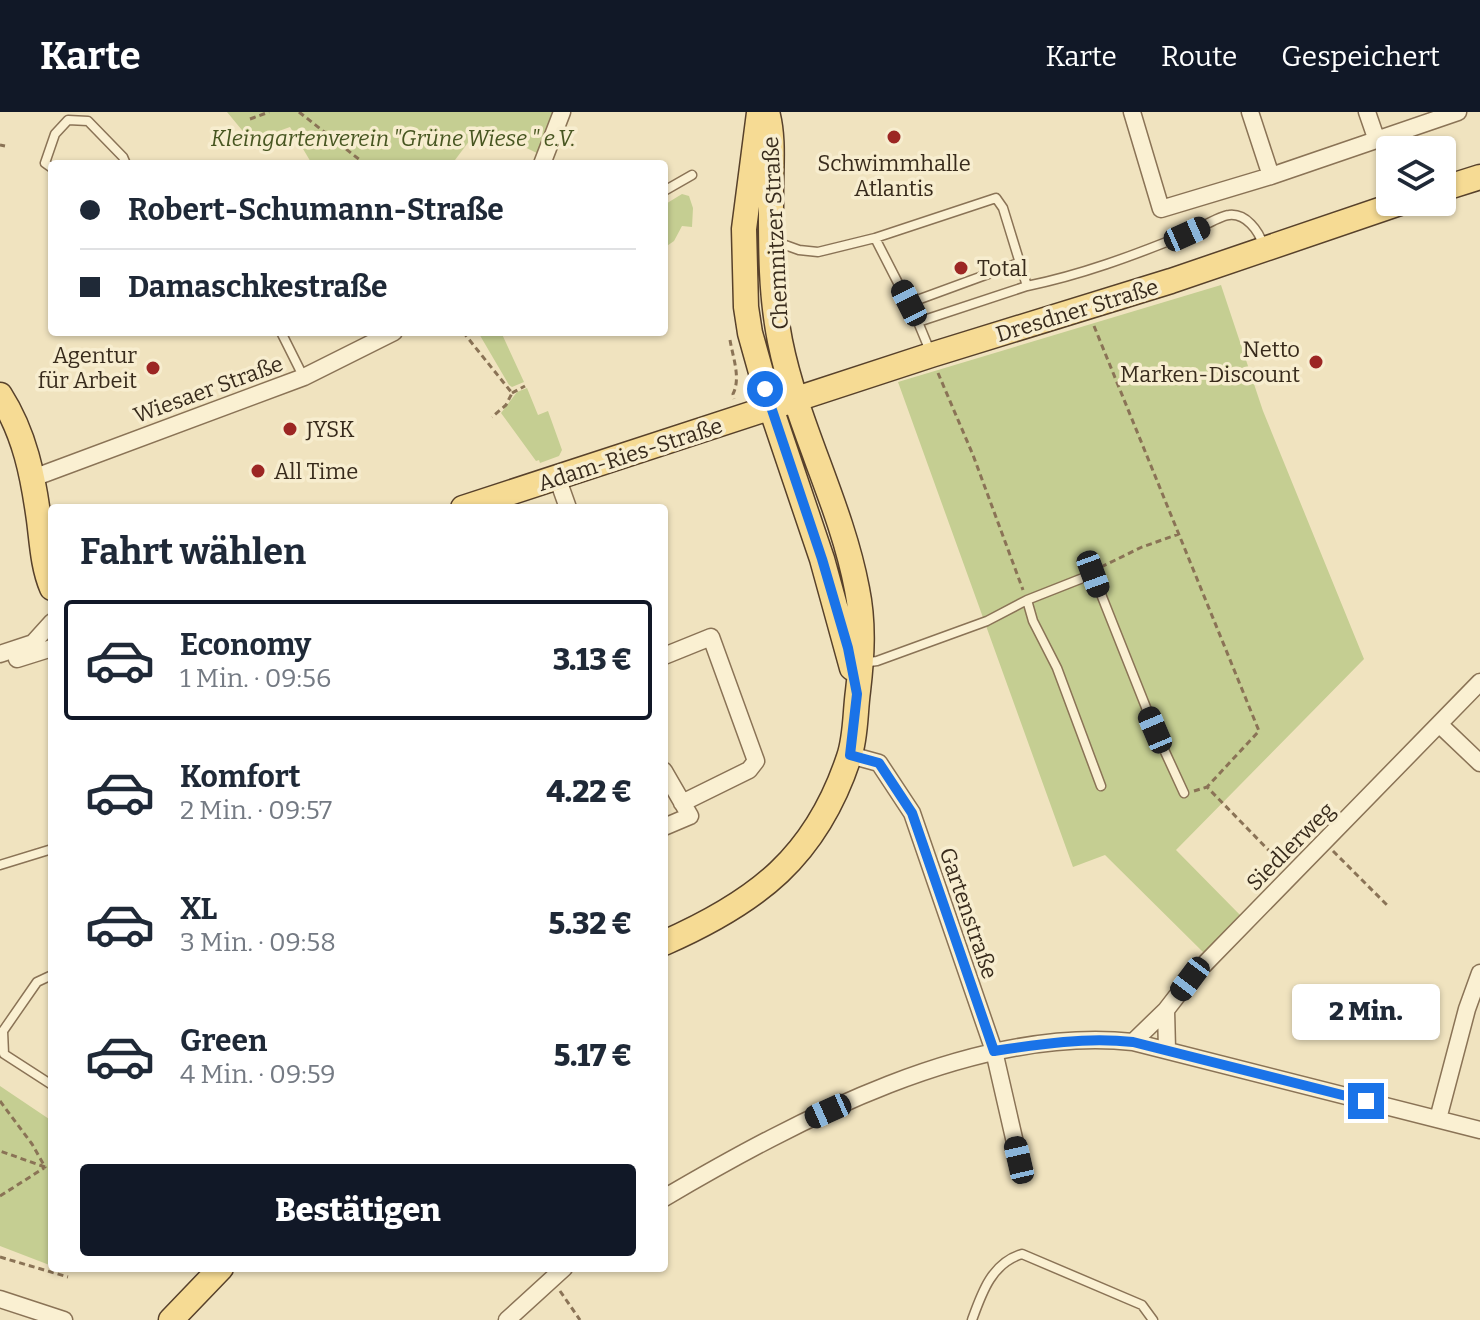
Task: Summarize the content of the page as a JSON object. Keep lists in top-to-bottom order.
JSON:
{
  "streets": {
    "main road": ["Chemnitzer Straße", "Dresdner Straße", "Adam-Ries-Straße"],
    "street": ["Wiesaer Straße", "Siedlerweg", "Gartenstraße"]
  },
  "crossings": [
    ["Chemnitzer Straße", "Dresdner Straße"],
    ["Chemnitzer Straße", "Adam-Ries-Straße"],
    ["Chemnitzer Straße", "Gartenstraße"],
    ["Dresdner Straße", "Adam-Ries-Straße"]
  ],
  "parks": ["Kleingartenverein \"Grüne Wiese \" e.V."],
  "places": [
    "Schwimmhalle Atlantis",
    "Total",
    "Netto Marken-Discount",
    "Agentur für Arbeit",
    "JYSK",
    "All Time"
  ],
  "page": {
    "header": "Karte",
    "nav": ["Karte", "Route", "Gespeichert"],
    "banner": ["Robert-Schumann-Straße", "Damaschkestraße"],
    "heading": "Fahrt wählen",
    "list": [
      {
        "name": "Economy",
        "note": "1 Min. · 09:56",
        "value": "3.13 €"
      },
      {
        "name": "Komfort",
        "note": "2 Min. · 09:57",
        "value": "4.22 €"
      },
      {
        "name": "XL",
        "note": "3 Min. · 09:58",
        "value": "5.32 €"
      },
      {
        "name": "Green",
        "note": "4 Min. · 09:59",
        "value": "5.17 €"
      }
    ],
    "bubble": "2 Min.",
    "buttons": "Bestätigen"
  }
}
